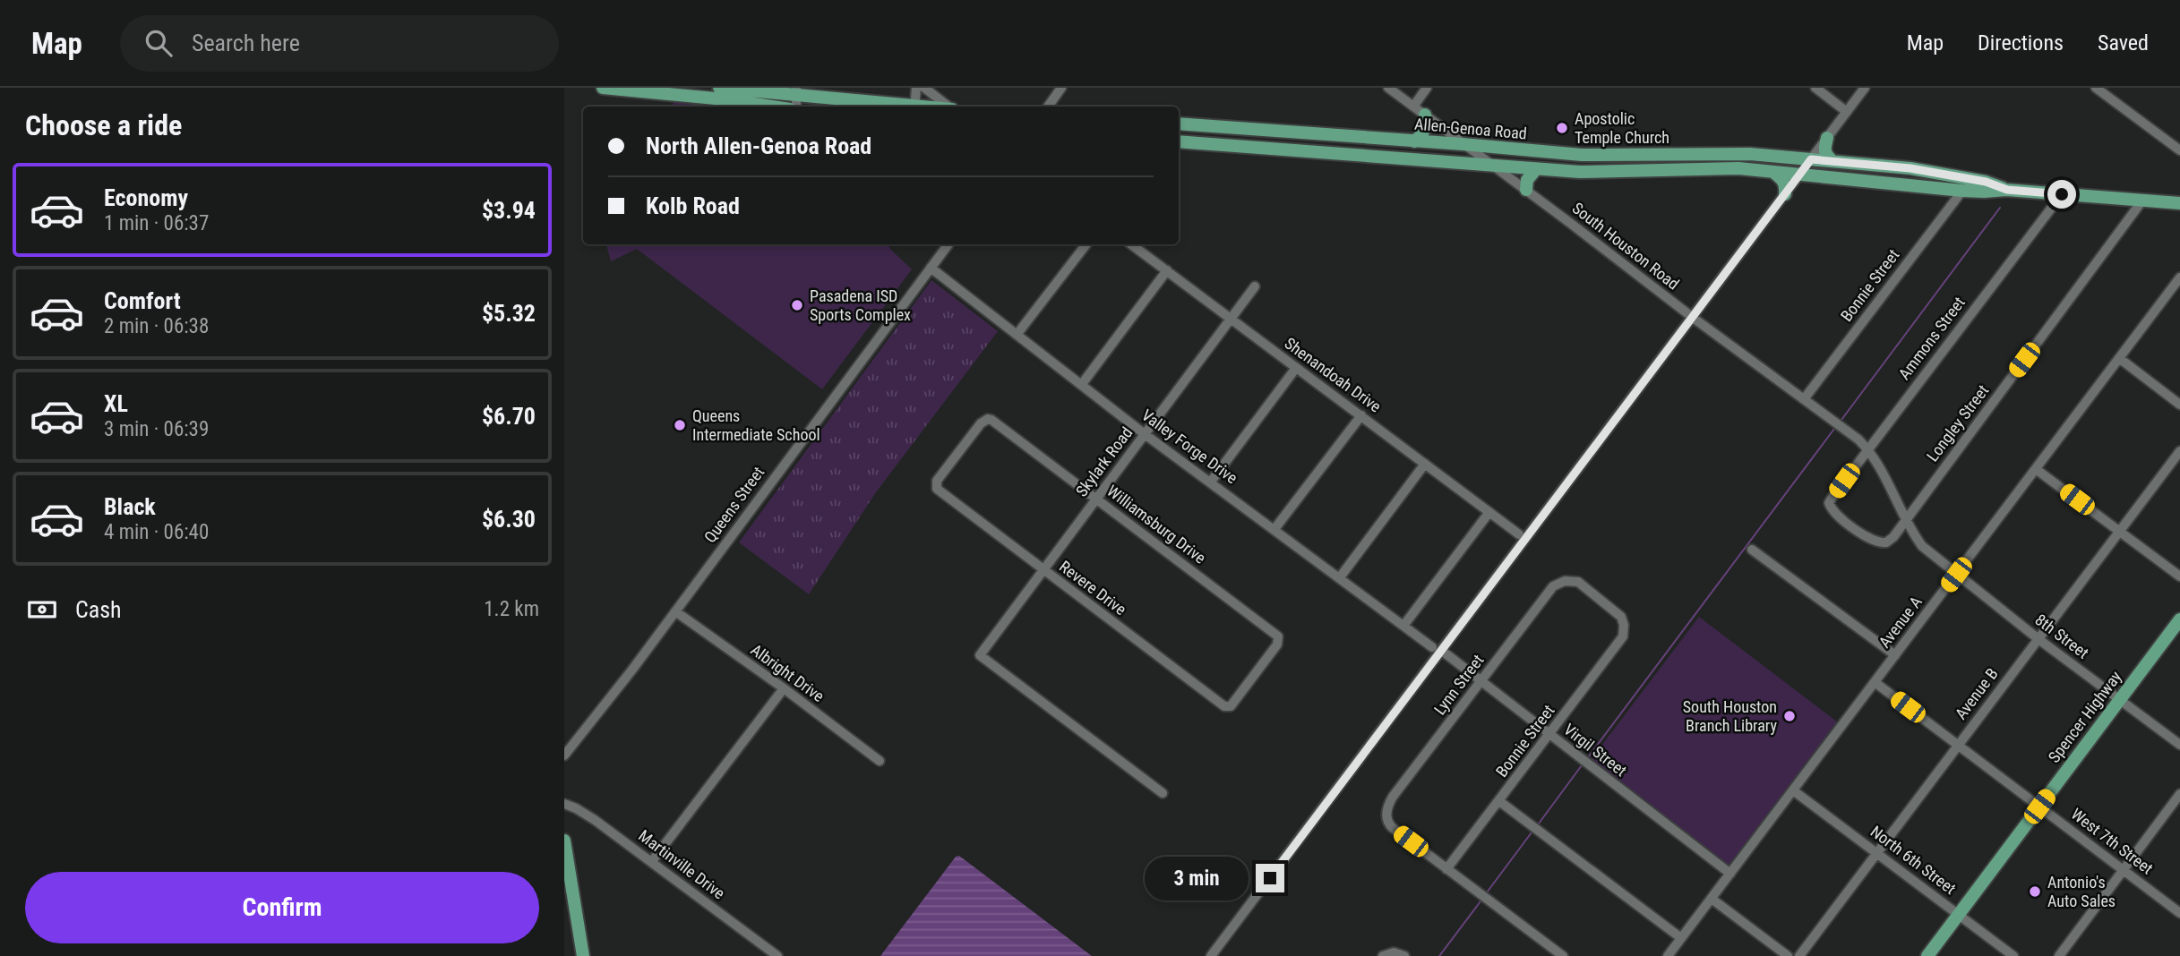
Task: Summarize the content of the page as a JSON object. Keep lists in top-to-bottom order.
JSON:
{
  "streets": {
    "main road": ["Allen-Genoa Road", "Spencer Highway"],
    "street": [
      "South Houston Road",
      "Bonnie Street",
      "Ammons Street",
      "Shenandoah Drive",
      "Longley Street",
      "Valley Forge Drive",
      "Skylark Road",
      "Queens Street",
      "Williamsburg Drive",
      "Revere Drive",
      "Avenue A",
      "8th Street",
      "Albright Drive",
      "Lynn Street",
      "Avenue B",
      "Virgil Street",
      "West 7th Street",
      "North 6th Street",
      "Martinville Drive"
    ]
  },
  "crossings": [
    ["Allen-Genoa Road", "South Houston Road"],
    ["South Houston Road", "Bonnie Street"],
    ["South Houston Road", "Ammons Street"],
    ["South Houston Road", "Longley Street"],
    ["South Houston Road", "Avenue A"],
    ["South Houston Road", "8th Street"],
    ["Bonnie Street", "Lynn Street"],
    ["Bonnie Street", "Virgil Street"],
    ["Ammons Street", "Longley Street"],
    ["Shenandoah Drive", "Skylark Road"],
    ["Valley Forge Drive", "Skylark Road"],
    ["Valley Forge Drive", "Queens Street"],
    ["Valley Forge Drive", "Virgil Street"],
    ["Skylark Road", "Williamsburg Drive"],
    ["Skylark Road", "Revere Drive"],
    ["Queens Street", "Albright Drive"],
    ["Williamsburg Drive", "Revere Drive"],
    ["Avenue A", "8th Street"],
    ["Avenue A", "Virgil Street"],
    ["Avenue A", "West 7th Street"],
    ["Avenue A", "North 6th Street"],
    ["8th Street", "Avenue B"],
    ["8th Street", "Spencer Highway"],
    ["Lynn Street", "Virgil Street"],
    ["Avenue B", "West 7th Street"],
    ["Avenue B", "North 6th Street"],
    ["Spencer Highway", "West 7th Street"],
    ["Spencer Highway", "North 6th Street"]
  ],
  "places": [
    "Apostolic Temple Church",
    "Pasadena ISD Sports Complex",
    "Queens Intermediate School",
    "South Houston Branch Library",
    "Antonio's Auto Sales"
  ],
  "page": {
    "header": "Map",
    "search": "Search here",
    "nav": ["Map", "Directions", "Saved"],
    "heading": "Choose a ride",
    "banner": ["North Allen-Genoa Road", "Kolb Road"],
    "list": [
      {
        "name": "Economy",
        "note": "1 min · 06:37",
        "value": "$3.94"
      },
      {
        "name": "Comfort",
        "note": "2 min · 06:38",
        "value": "$5.32"
      },
      {
        "name": "XL",
        "note": "3 min · 06:39",
        "value": "$6.70"
      },
      {
        "name": "Black",
        "note": "4 min · 06:40",
        "value": "$6.30"
      }
    ],
    "pay": ["Cash", "1.2 km"],
    "bubble": "3 min",
    "buttons": "Confirm"
  }
}
